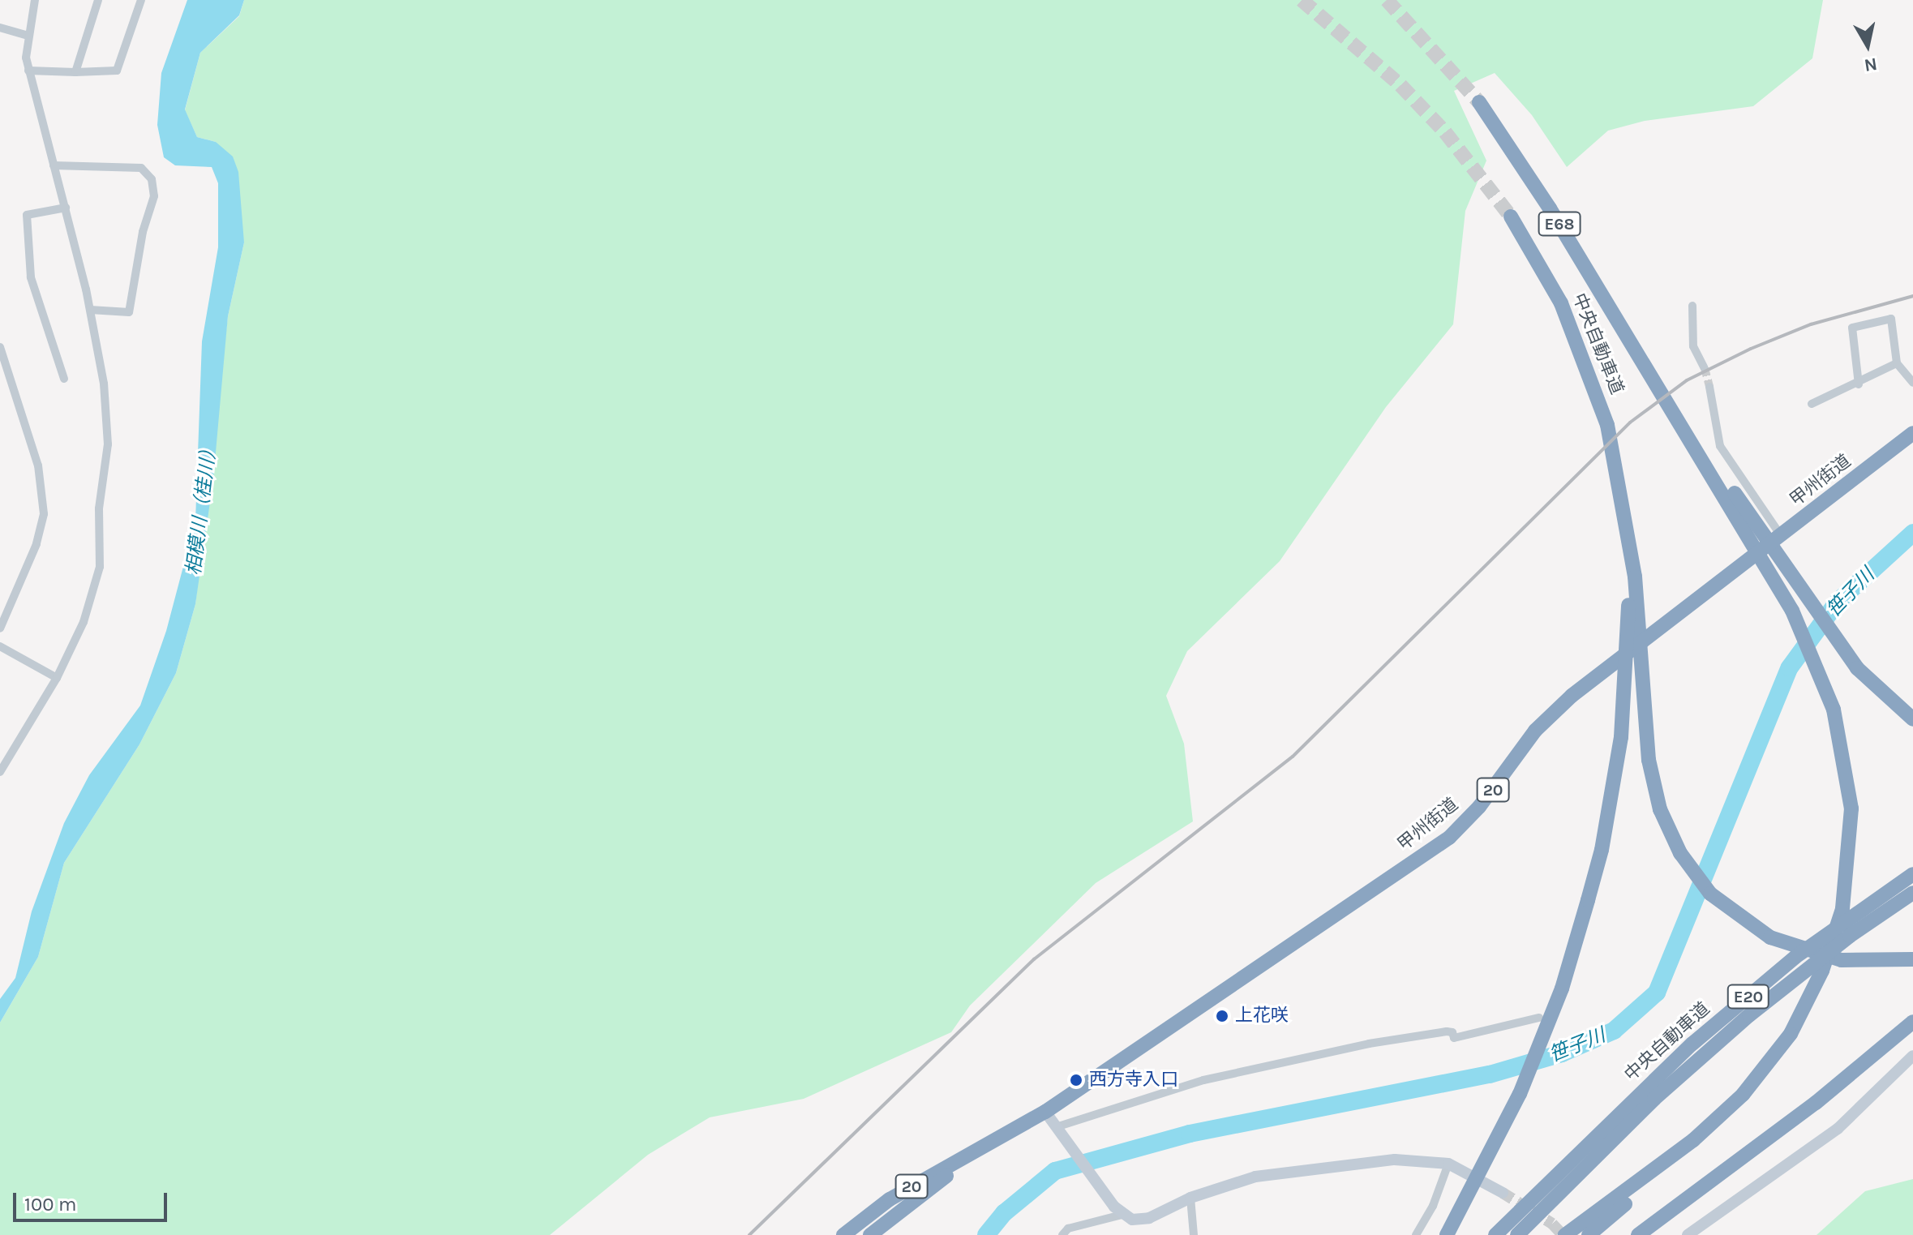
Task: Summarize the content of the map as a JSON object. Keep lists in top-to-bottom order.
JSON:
{
  "streets": {
    "highway": [
      "E68",
      "中央自動車道",
      "甲州街道",
      "20",
      "E20"
    ]
  },
  "water": ["相模川（桂川）", "笹子川"],
  "places": ["上花咲", "西方寺入口"],
  "scale_bar": "100 m",
  "north": "bottom"
}
